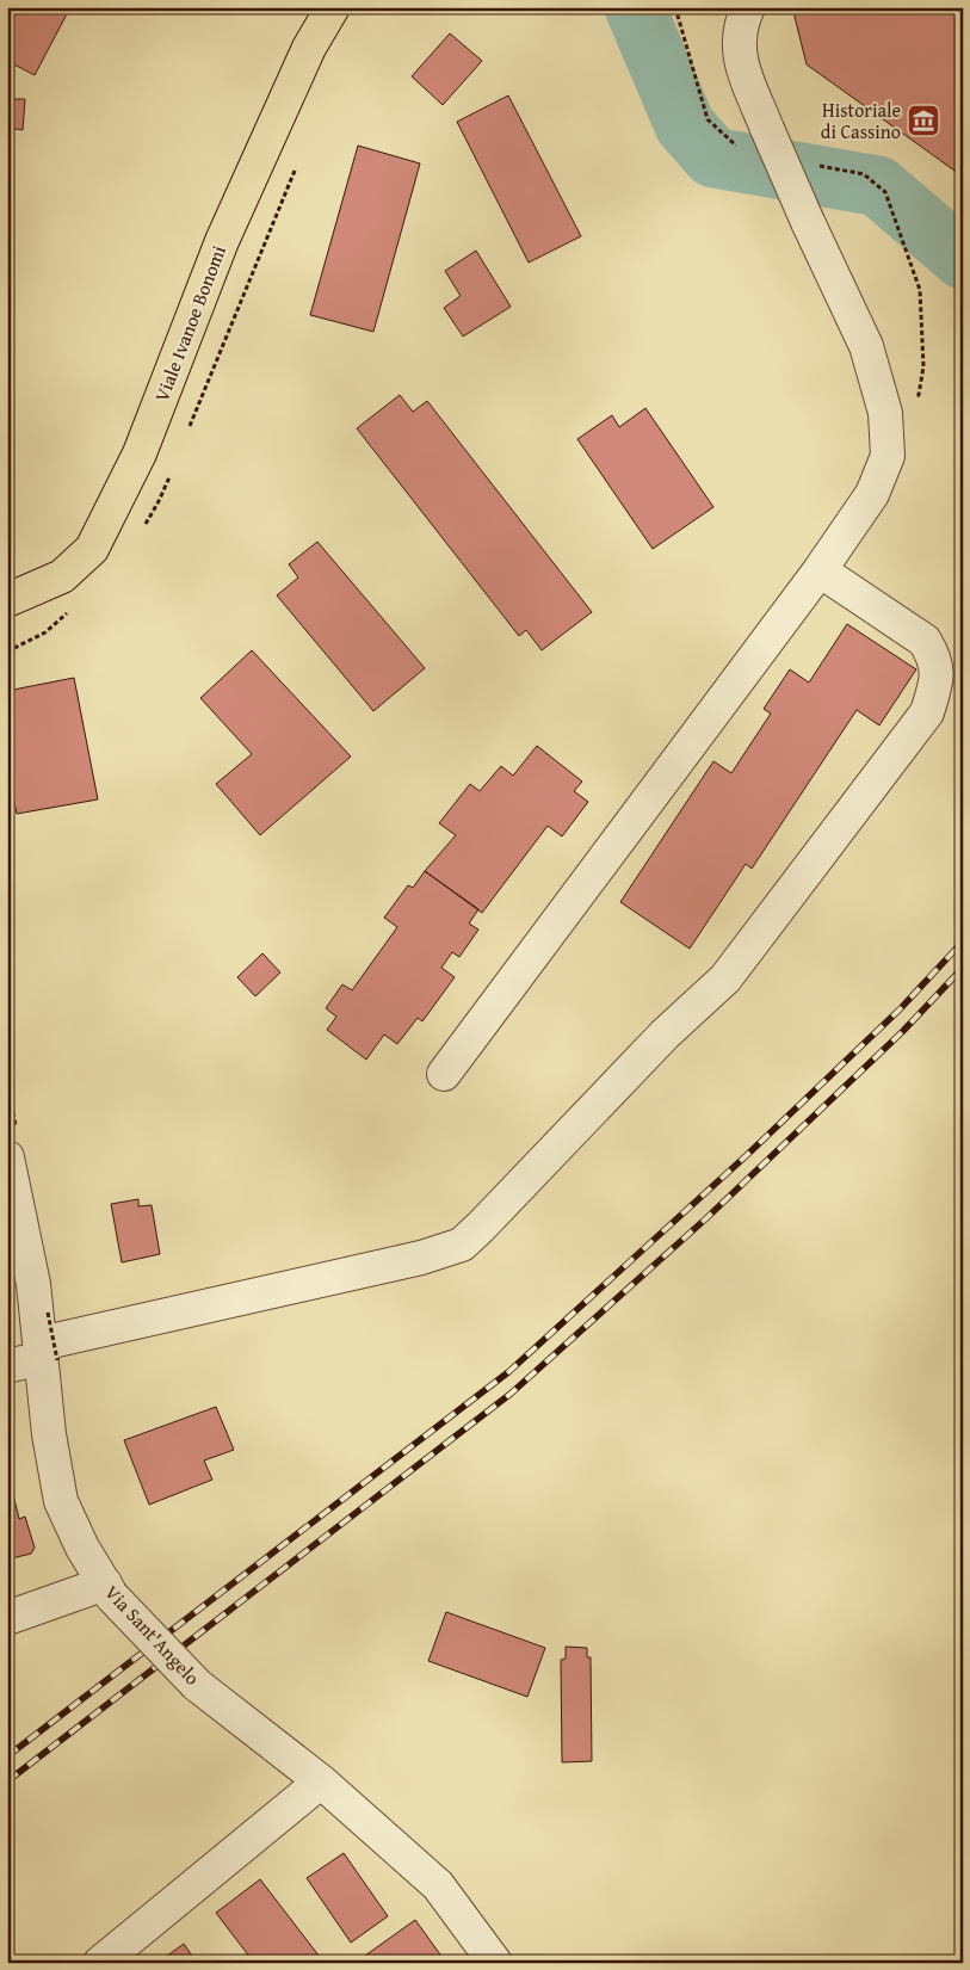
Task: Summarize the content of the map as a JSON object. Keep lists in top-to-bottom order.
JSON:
{
  "streets": {
    "main road": ["Viale Ivanoe Bonomi"],
    "street": ["Via Sant'Angelo"]
  },
  "places": {
    "museum": ["Historiale di Cassino"]
  }
}
